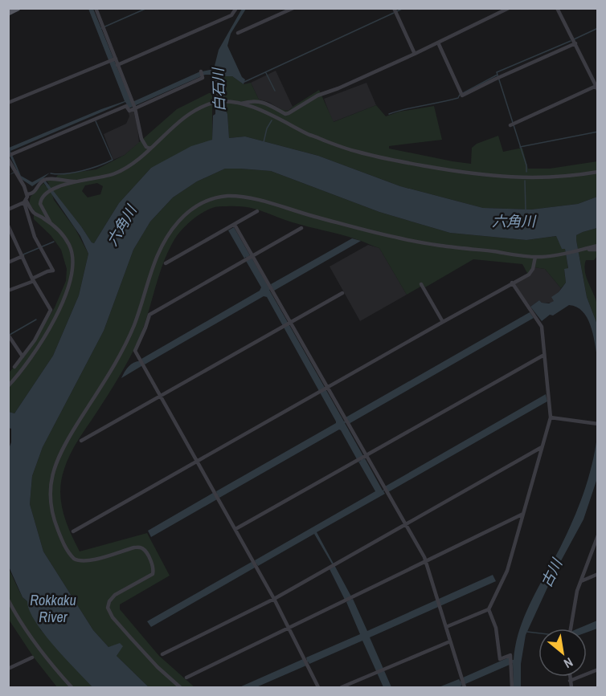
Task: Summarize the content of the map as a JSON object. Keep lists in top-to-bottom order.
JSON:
{
  "water": [
    "白石川",
    "六角川",
    "古川",
    "Rokkaku River"
  ],
  "north": "bottom right"
}
